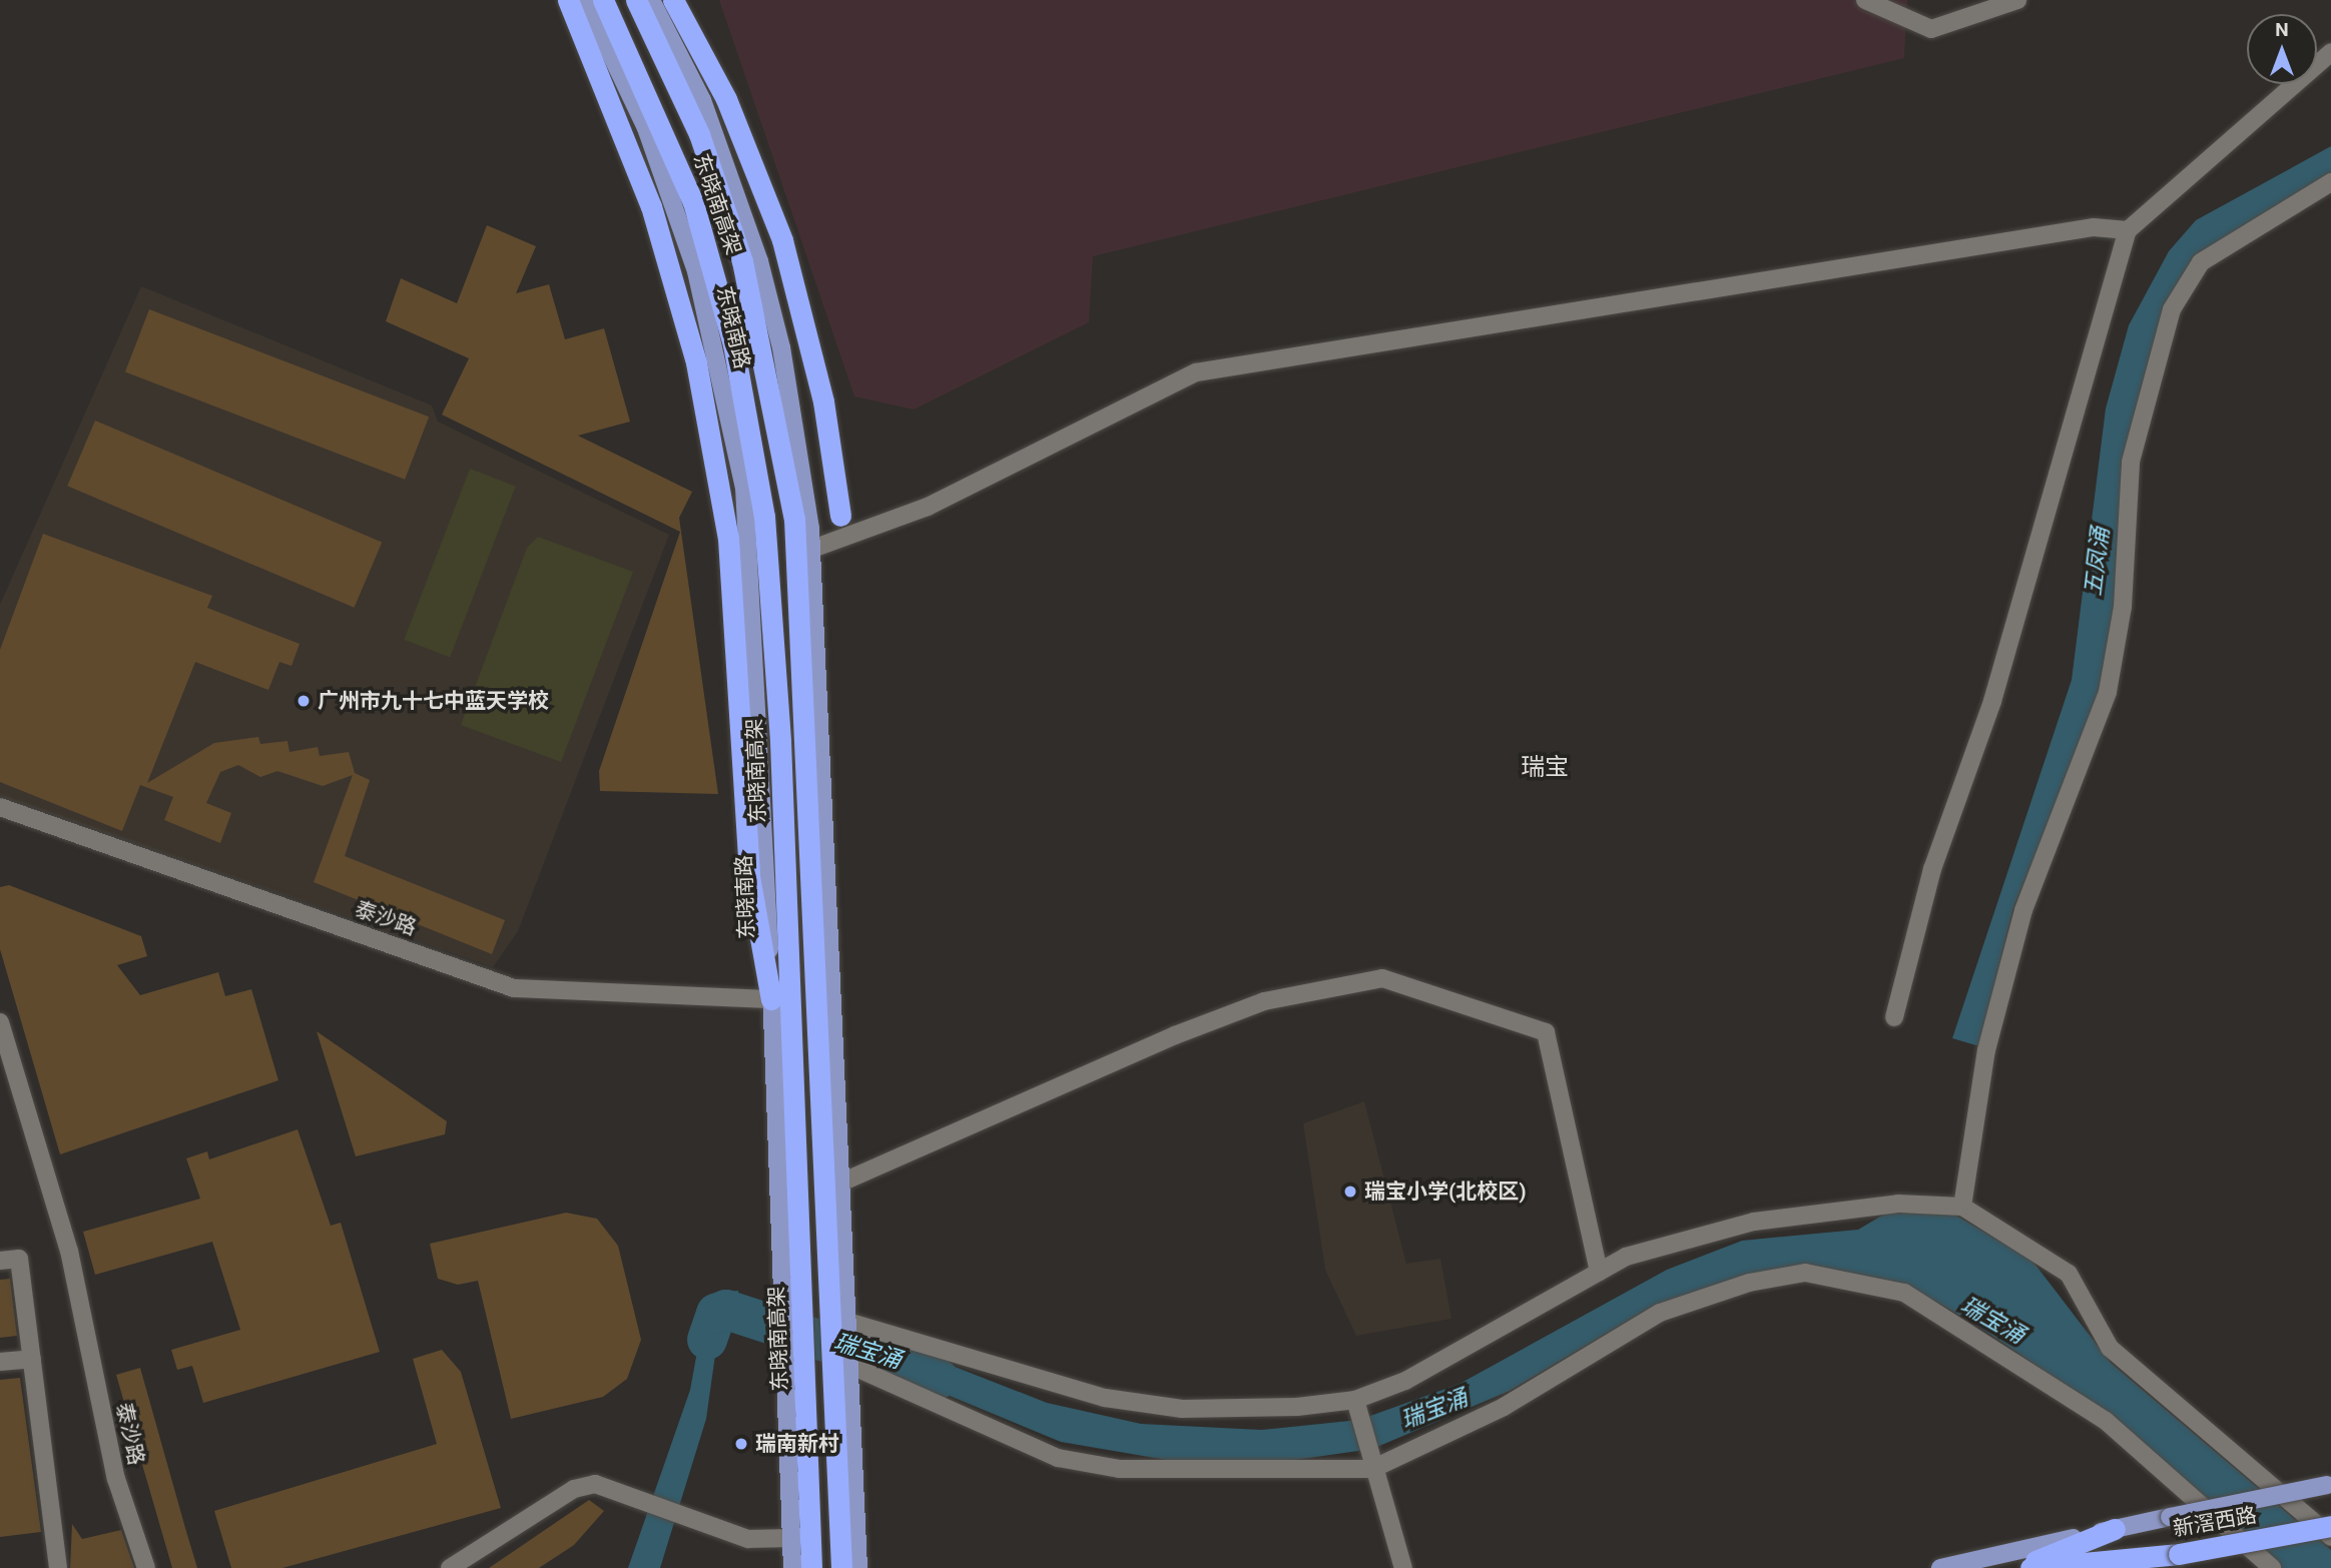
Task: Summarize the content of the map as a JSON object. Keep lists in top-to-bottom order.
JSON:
{
  "streets": {
    "highway": ["东晓南高架", "新滘西路"],
    "main road": ["东晓南路"],
    "street": ["泰沙路"]
  },
  "crossings": [
    ["东晓南路", "泰沙路"]
  ],
  "districts": ["瑞宝"],
  "water": ["五凤涌", "瑞宝涌"],
  "places": ["广州市九十七中蓝天学校", "瑞宝小学(北校区)", "瑞南新村"],
  "north": "top"
}
